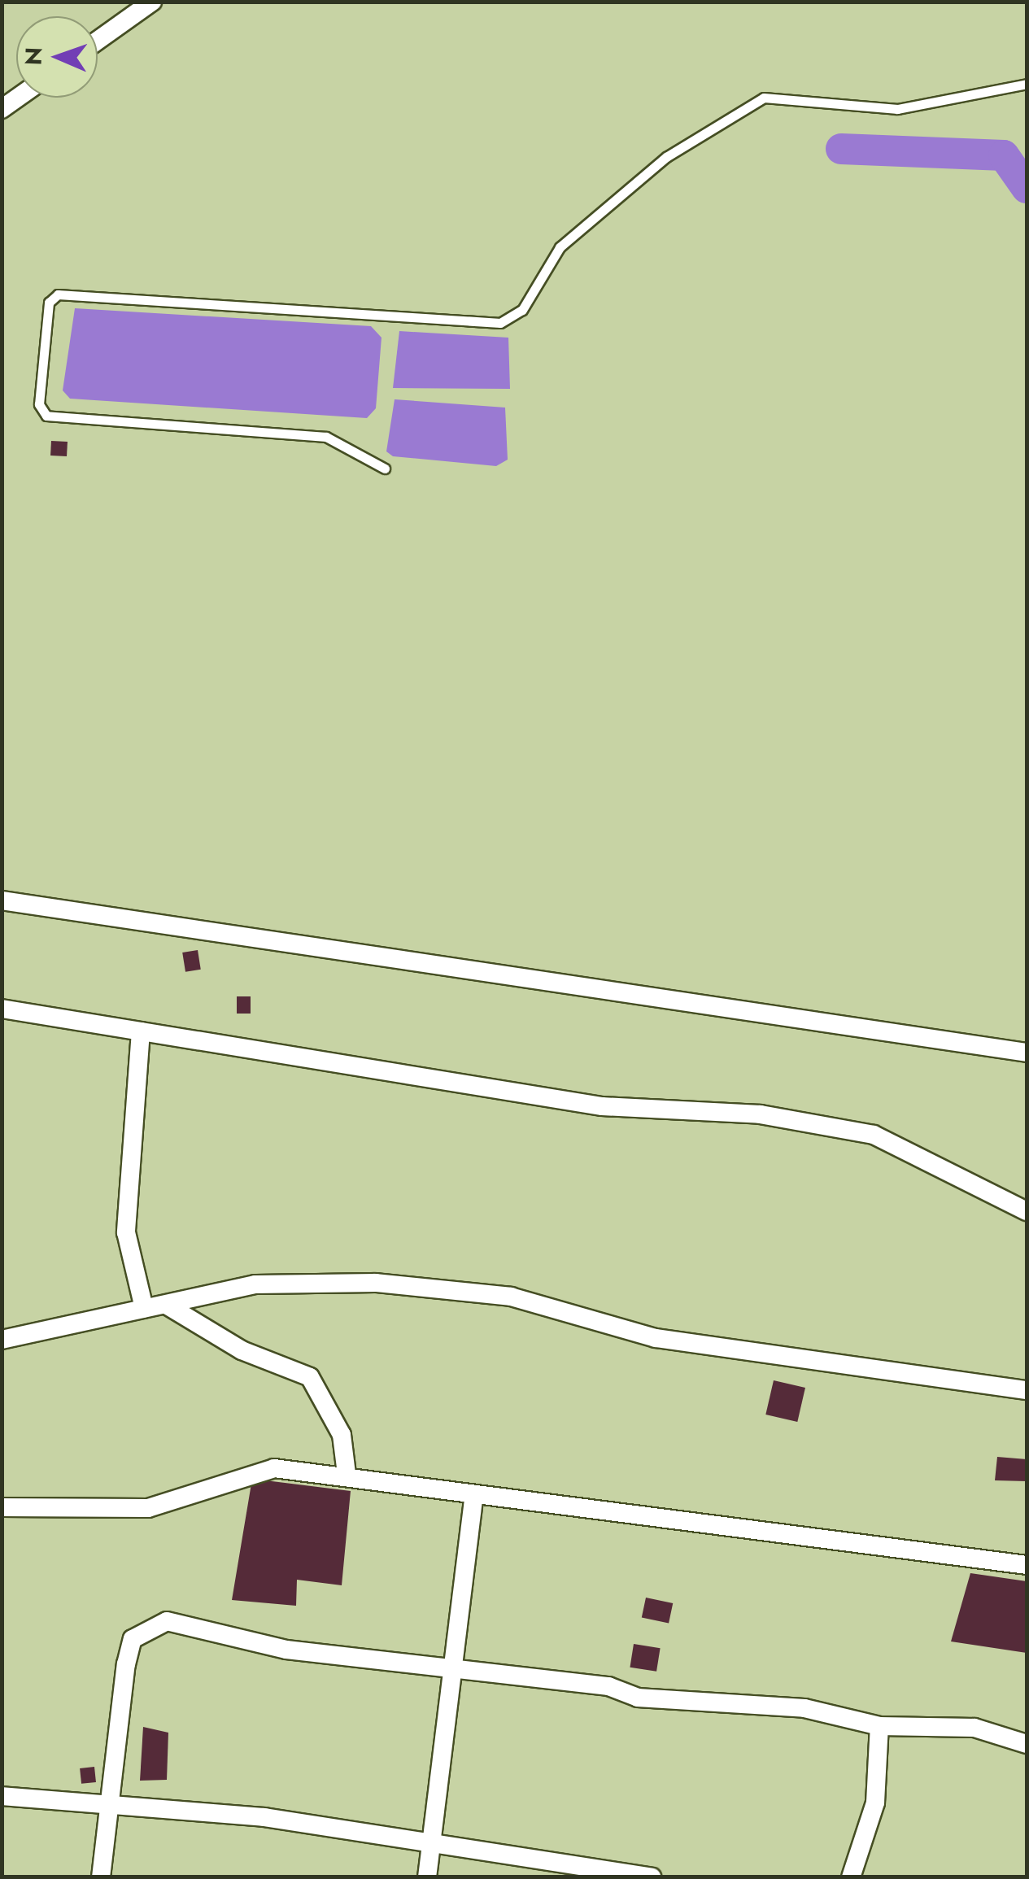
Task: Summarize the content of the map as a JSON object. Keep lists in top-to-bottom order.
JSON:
{
  "north": "left"
}
